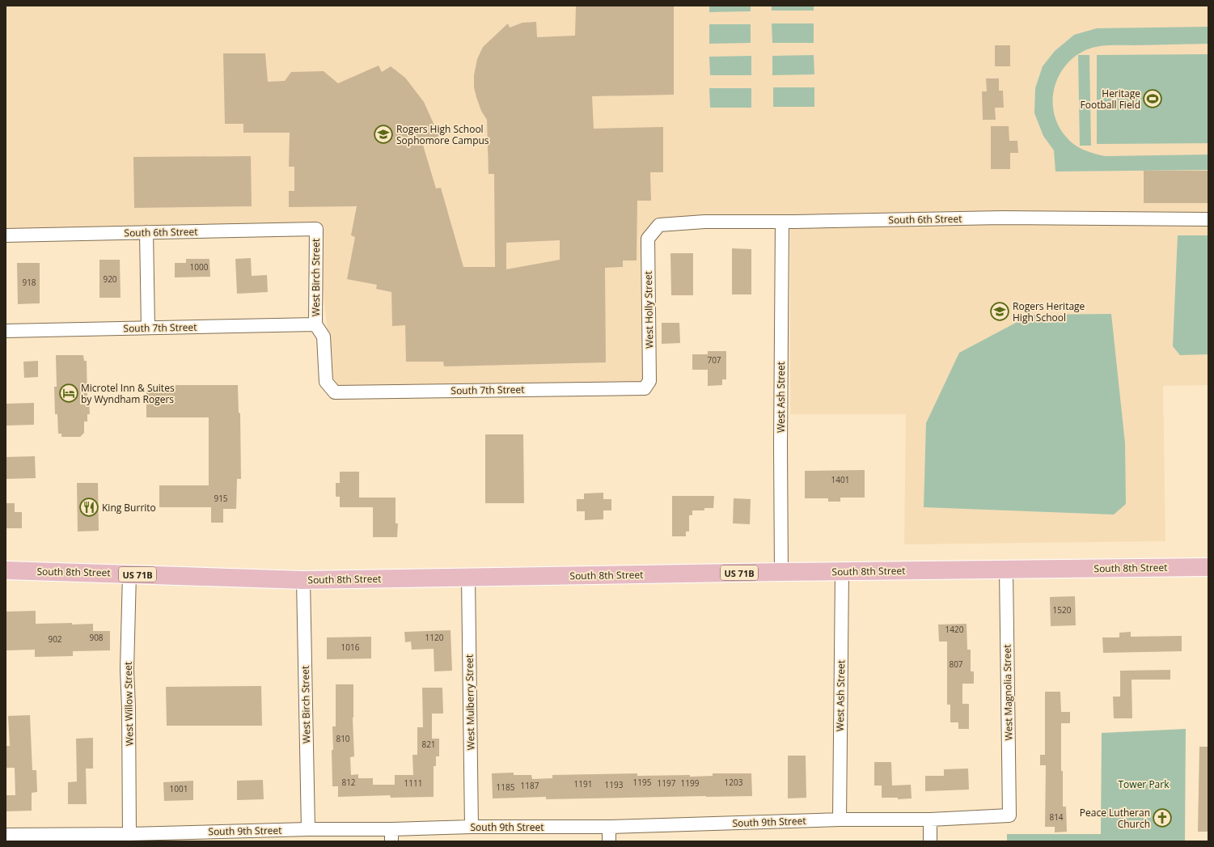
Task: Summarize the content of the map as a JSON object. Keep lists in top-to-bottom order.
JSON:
{
  "streets": {
    "main road": ["South 8th Street", "US 71B"],
    "street": [
      "South 6th Street",
      "West Birch Street",
      "West Holly Street",
      "South 7th Street",
      "West Ash Street",
      "West Magnolia Street",
      "West Mulberry Street",
      "West Willow Street",
      "South 9th Street"
    ]
  },
  "crossings": [
    ["South 6th Street", "West Birch Street"],
    ["South 6th Street", "West Holly Street"],
    ["South 6th Street", "West Ash Street"],
    ["West Birch Street", "South 7th Street"],
    ["West Birch Street", "South 8th Street"],
    ["West Birch Street", "South 9th Street"],
    ["West Holly Street", "South 7th Street"],
    ["West Ash Street", "South 8th Street"],
    ["West Ash Street", "South 9th Street"],
    ["South 8th Street", "West Magnolia Street"],
    ["South 8th Street", "West Mulberry Street"],
    ["South 8th Street", "West Willow Street"],
    ["West Magnolia Street", "South 9th Street"],
    ["West Mulberry Street", "South 9th Street"],
    ["West Willow Street", "South 9th Street"]
  ],
  "parks": ["Tower Park"],
  "places": {
    "sports": ["Heritage Football Field"],
    "school or university": ["Rogers High School Sophomore Campus", "Rogers Heritage High School"],
    "hotel": ["Microtel Inn & Suites by Wyndham Rogers"],
    "restaurant": ["King Burrito"],
    "church": ["Peace Lutheran Church"]
  },
  "house_numbers": [
    "1000",
    "920",
    "918",
    "707",
    "1401",
    "915",
    "1520",
    "1420",
    "908",
    "1120",
    "902",
    "1016",
    "807",
    "810",
    "821",
    "812",
    "1195",
    "1203",
    "1111",
    "1197",
    "1199",
    "1191",
    "1193",
    "1187",
    "1185",
    "1001",
    "814"
  ]
}
